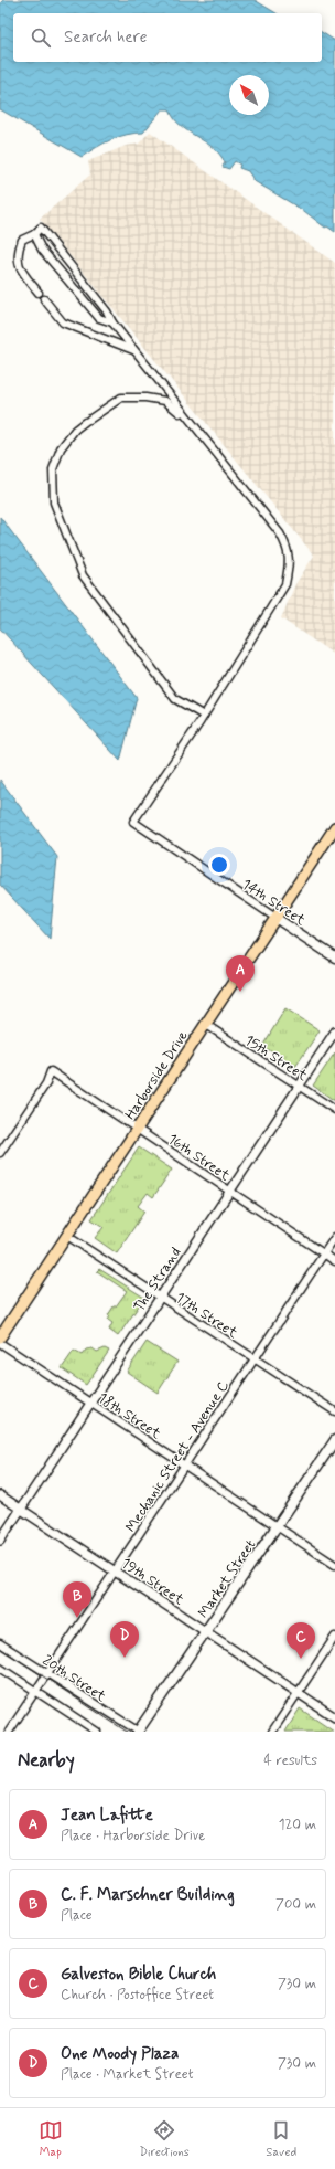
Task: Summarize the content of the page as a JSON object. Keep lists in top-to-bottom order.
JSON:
{
  "streets": {
    "main road": ["14th Street", "Harborside Drive", "Market Street"],
    "street": [
      "15th Street",
      "16th Street",
      "The Strand",
      "17th Street",
      "18th Street",
      "Mechanic Street - Avenue C",
      "19th Street",
      "20th Street"
    ]
  },
  "crossings": [
    ["14th Street", "Harborside Drive"],
    ["15th Street", "Harborside Drive"],
    ["15th Street", "The Strand"],
    ["Harborside Drive", "16th Street"],
    ["Harborside Drive", "17th Street"],
    ["16th Street", "The Strand"],
    ["16th Street", "Mechanic Street - Avenue C"],
    ["The Strand", "17th Street"],
    ["The Strand", "18th Street"],
    ["The Strand", "19th Street"],
    ["17th Street", "Mechanic Street - Avenue C"],
    ["18th Street", "Mechanic Street - Avenue C"],
    ["18th Street", "Market Street"],
    ["Mechanic Street - Avenue C", "19th Street"],
    ["Mechanic Street - Avenue C", "20th Street"],
    ["Market Street", "19th Street"],
    ["Market Street", "20th Street"]
  ],
  "north": "top left",
  "page": {
    "search": "Search here",
    "pins": [
      "A",
      "B",
      "D",
      "C"
    ],
    "heading": ["Nearby", "4 results"],
    "list": [
      {
        "mark": "A",
        "name": "Jean Lafitte",
        "note": "Place · Harborside Drive",
        "value": "120 m"
      },
      {
        "mark": "B",
        "name": "C. F. Marschner Building",
        "note": "Place",
        "value": "700 m"
      },
      {
        "mark": "C",
        "name": "Galveston Bible Church",
        "note": "Church · Postoffice Street",
        "value": "730 m"
      },
      {
        "mark": "D",
        "name": "One Moody Plaza",
        "note": "Place · Market Street",
        "value": "730 m"
      }
    ],
    "nav": ["Map", "Directions", "Saved"]
  }
}
